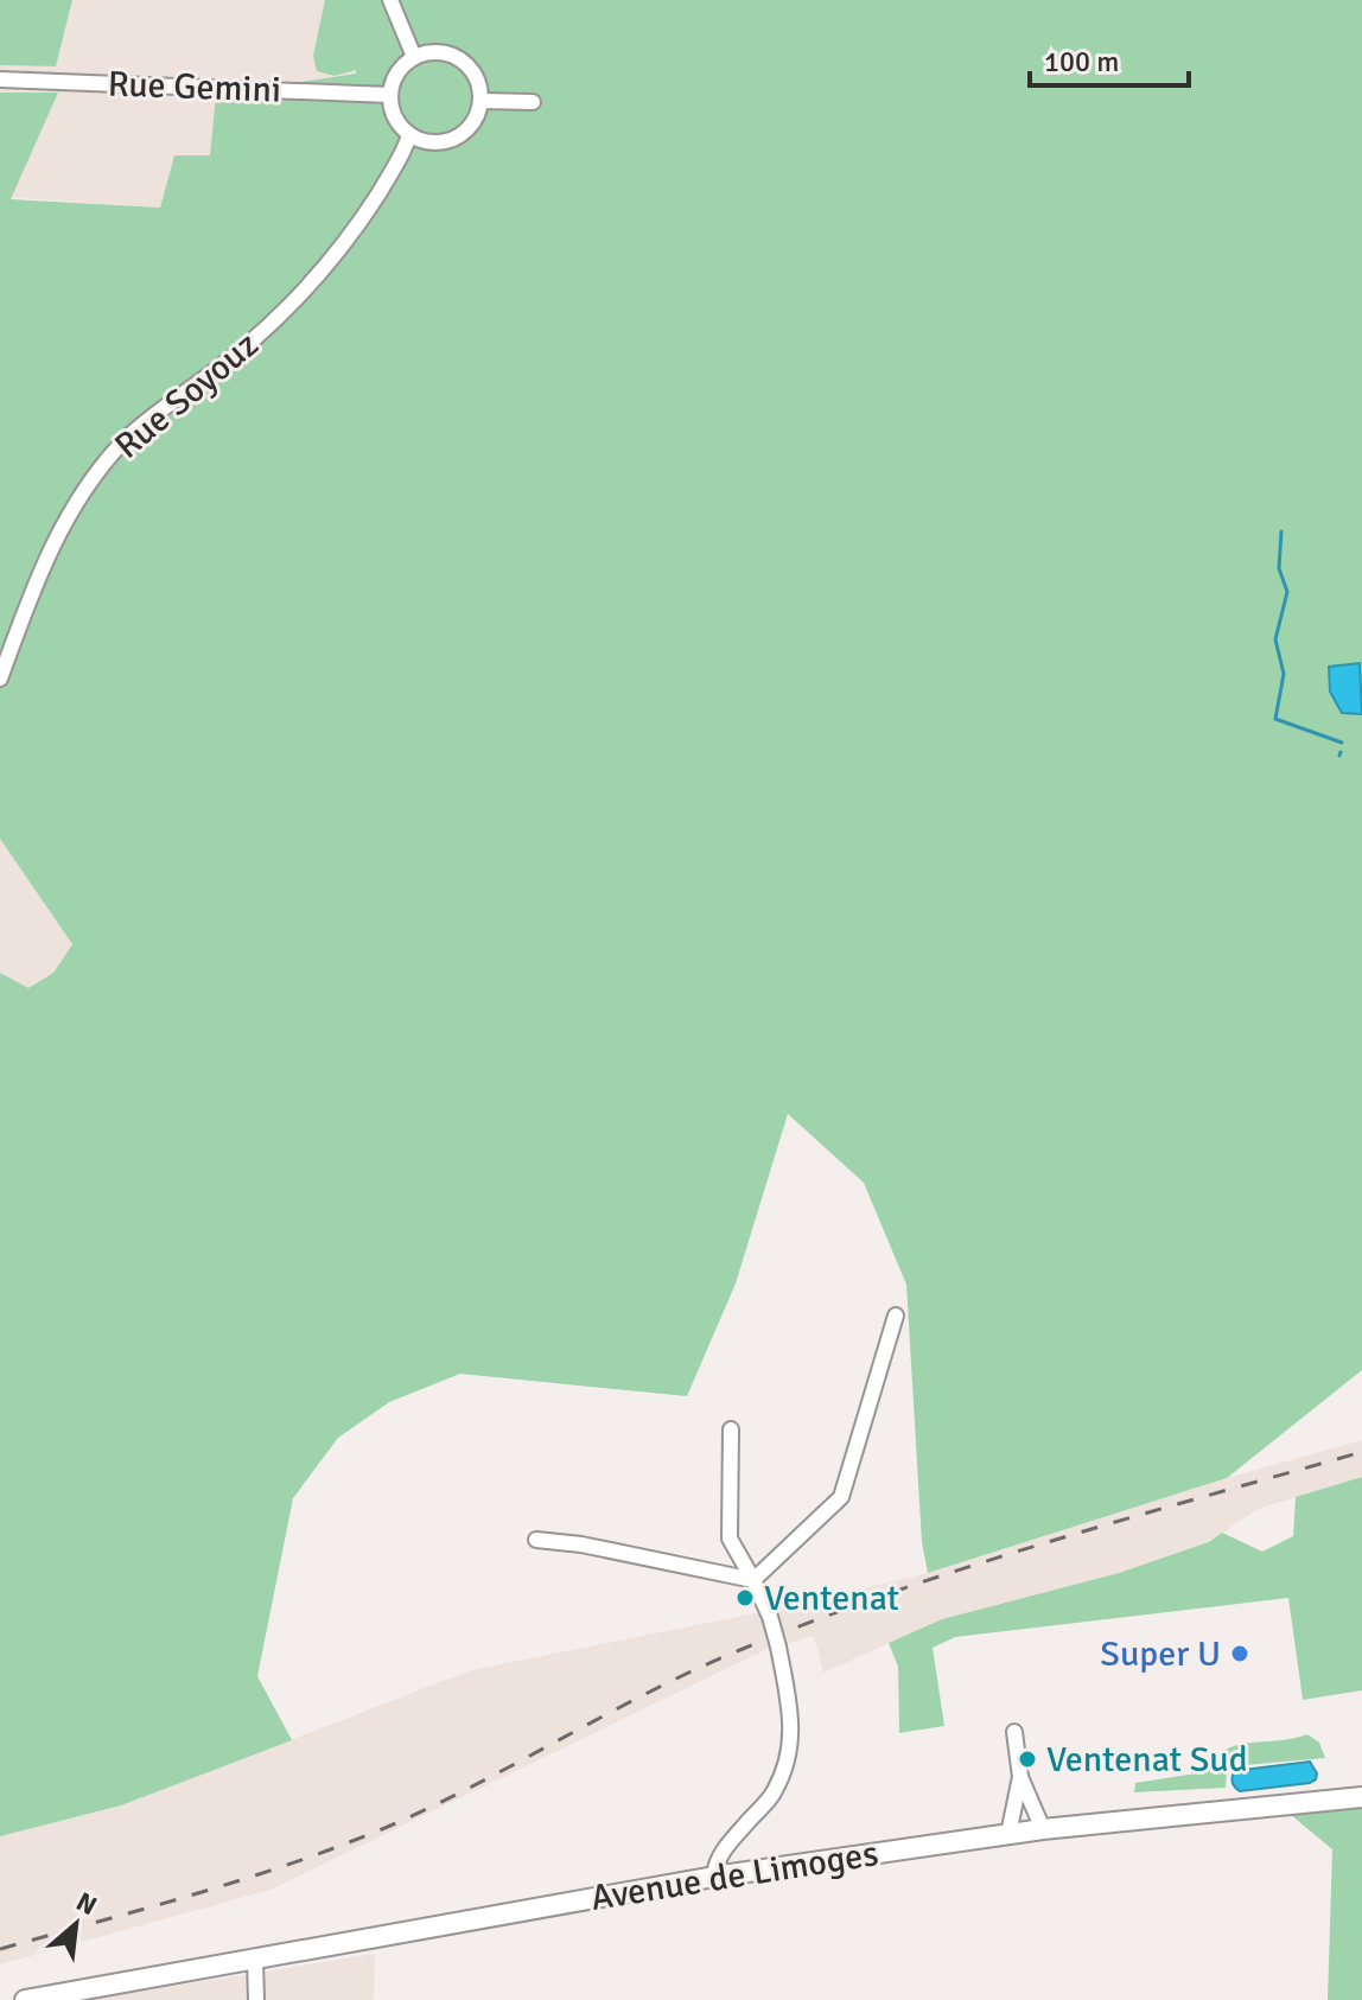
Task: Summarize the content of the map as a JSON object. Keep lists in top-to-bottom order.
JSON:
{
  "streets": {
    "main road": ["Avenue de Limoges"],
    "street": ["Rue Gemini", "Rue Soyouz"]
  },
  "crossings": [
    ["Rue Gemini", "Rue Soyouz"]
  ],
  "places": ["Ventenat", "Super U", "Ventenat Sud"],
  "scale_bar": "100 m",
  "north": "top right"
}
